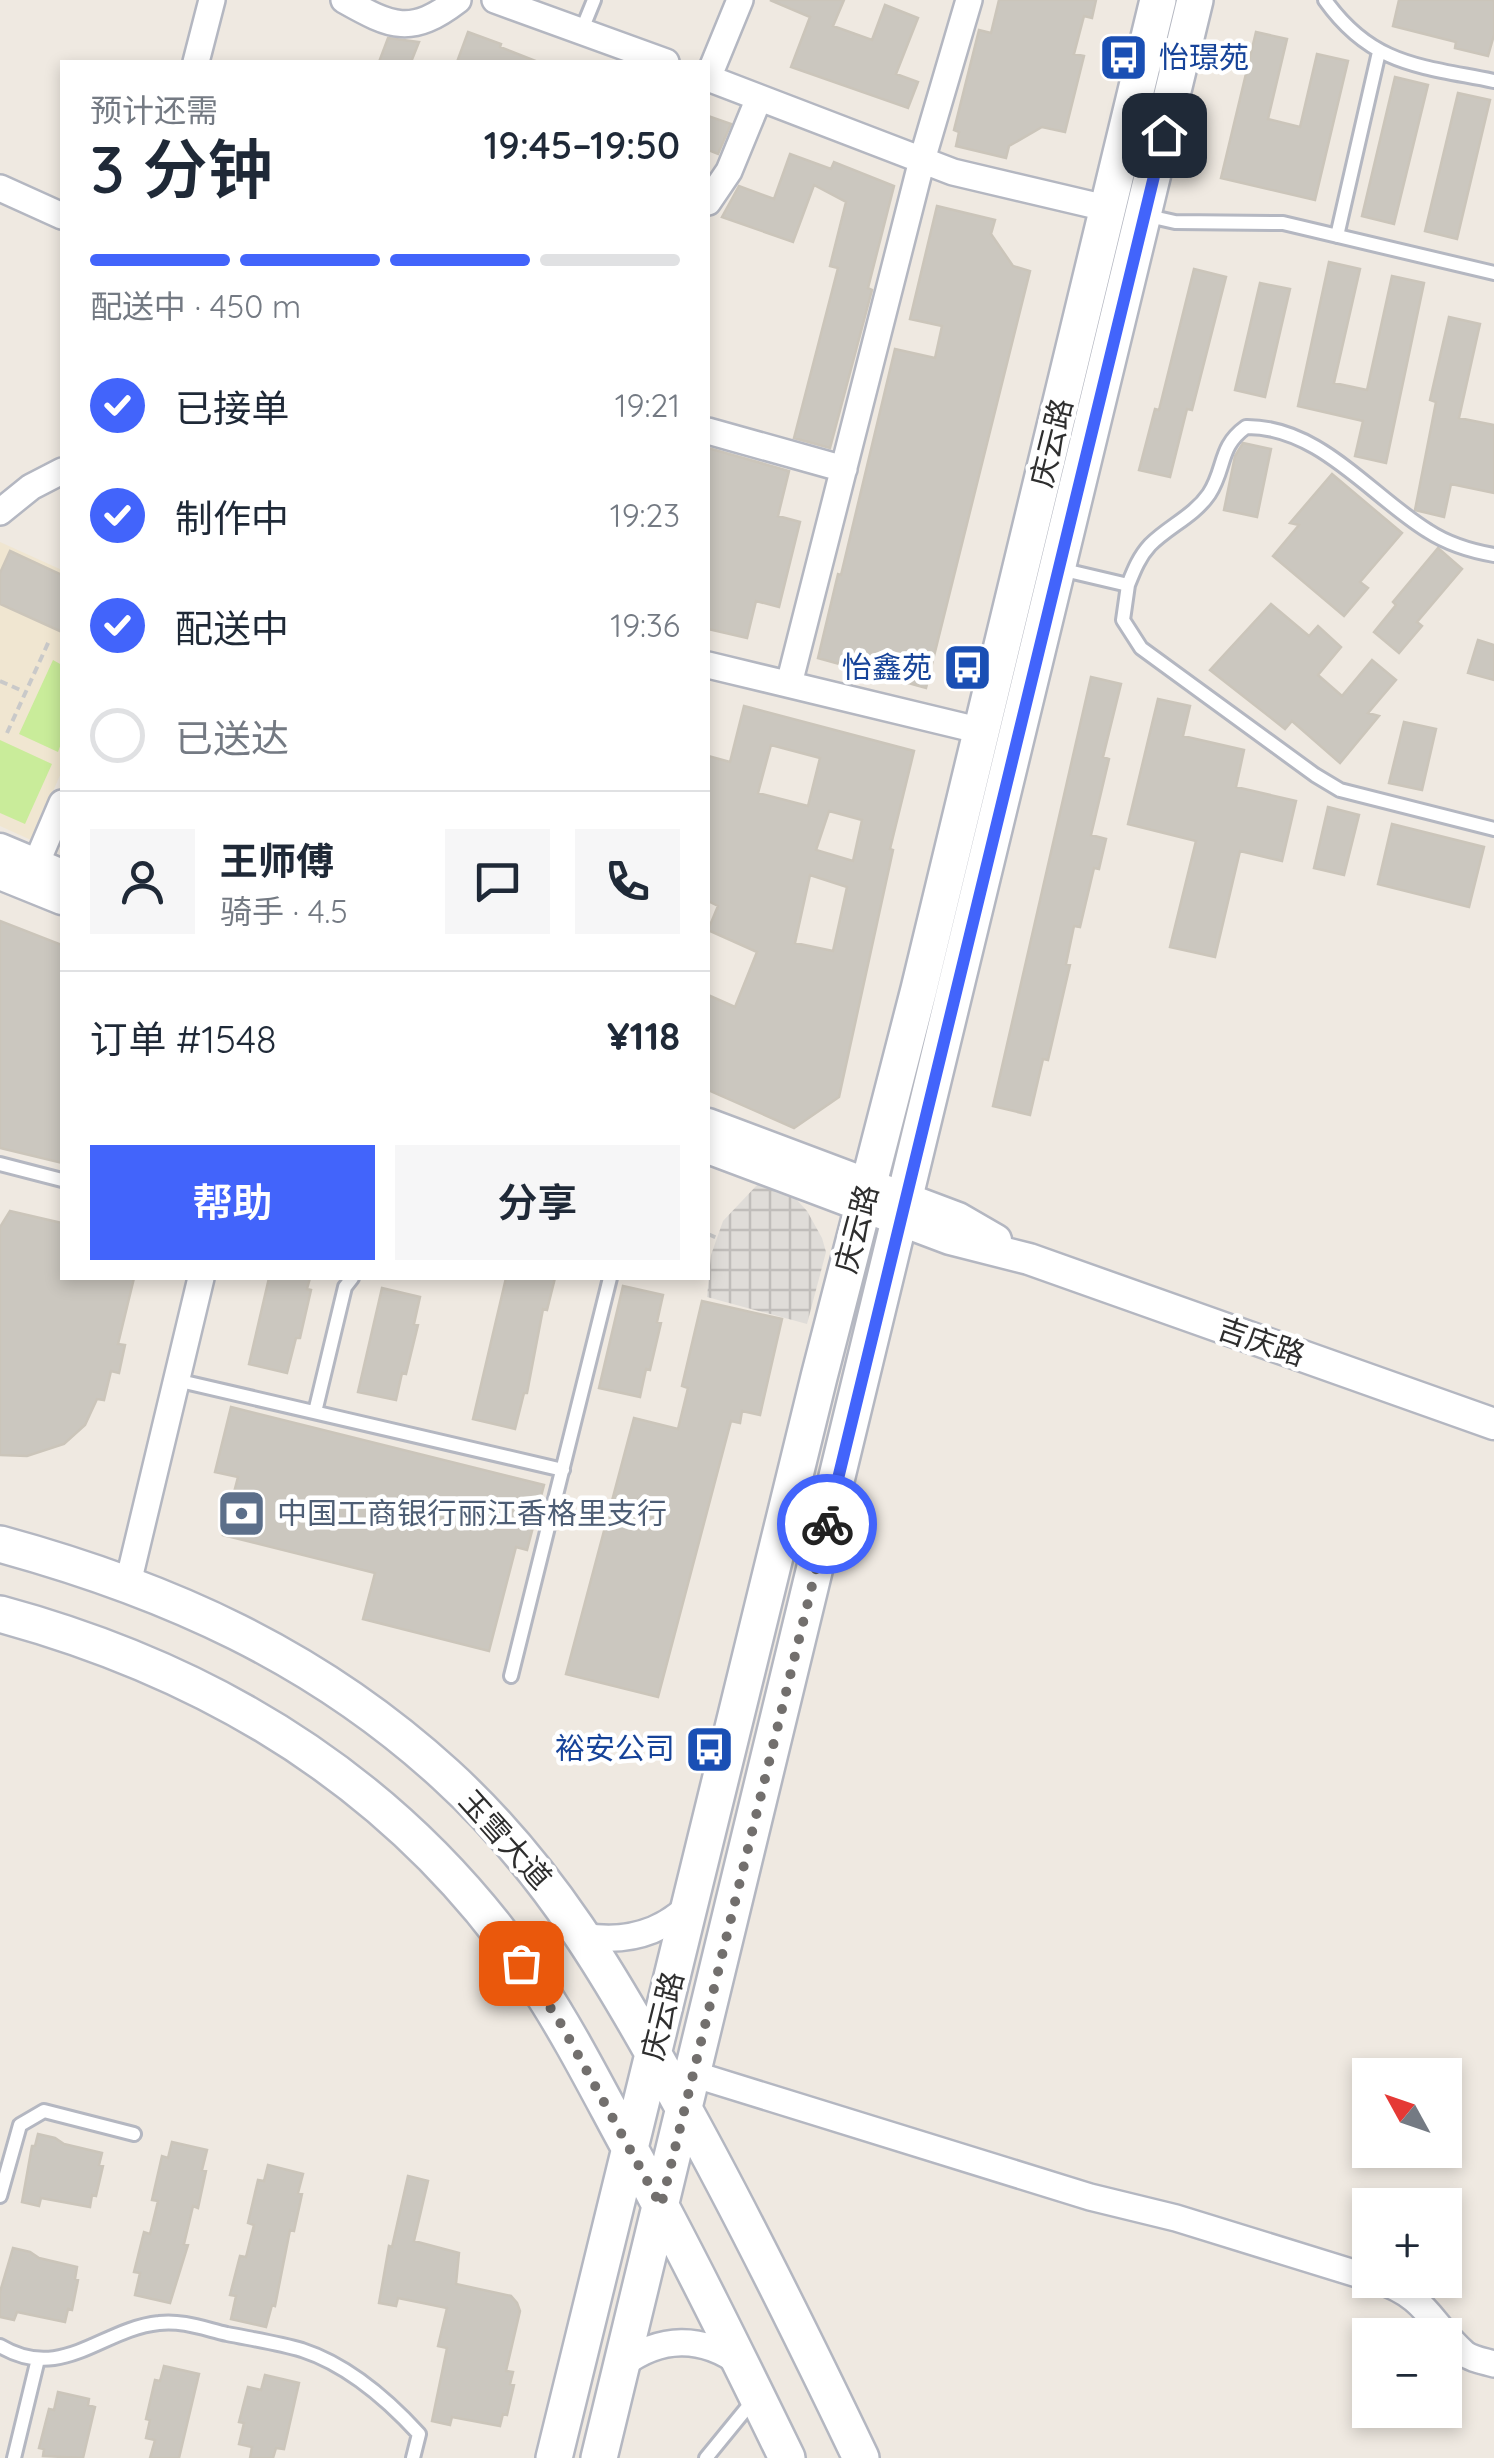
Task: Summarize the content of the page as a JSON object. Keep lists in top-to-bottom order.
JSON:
{
  "streets": {
    "main road": ["庆云路", "玉雪大道"],
    "street": ["吉庆路"]
  },
  "crossings": [
    ["庆云路", "吉庆路"],
    ["庆云路", "玉雪大道"]
  ],
  "places": {
    "bus stop": ["怡璟苑", "怡鑫苑", "裕安公司"],
    "bank": ["中国工商银行丽江香格里支行"]
  },
  "north": "top left",
  "page": {
    "heading": ["3 分钟", "预计还需", "19:45–19:50"],
    "panel": [
      "王师傅",
      "骑手 · 4.5",
      "订单 #1548",
      "¥118"
    ],
    "bar": "配送中 · 450 m",
    "list": [
      ["已接单", "19:21"],
      ["制作中", "19:23"],
      ["配送中", "19:36"],
      "已送达"
    ],
    "buttons": ["帮助", "分享"],
    "map_buttons": ["+", "−"]
  }
}
